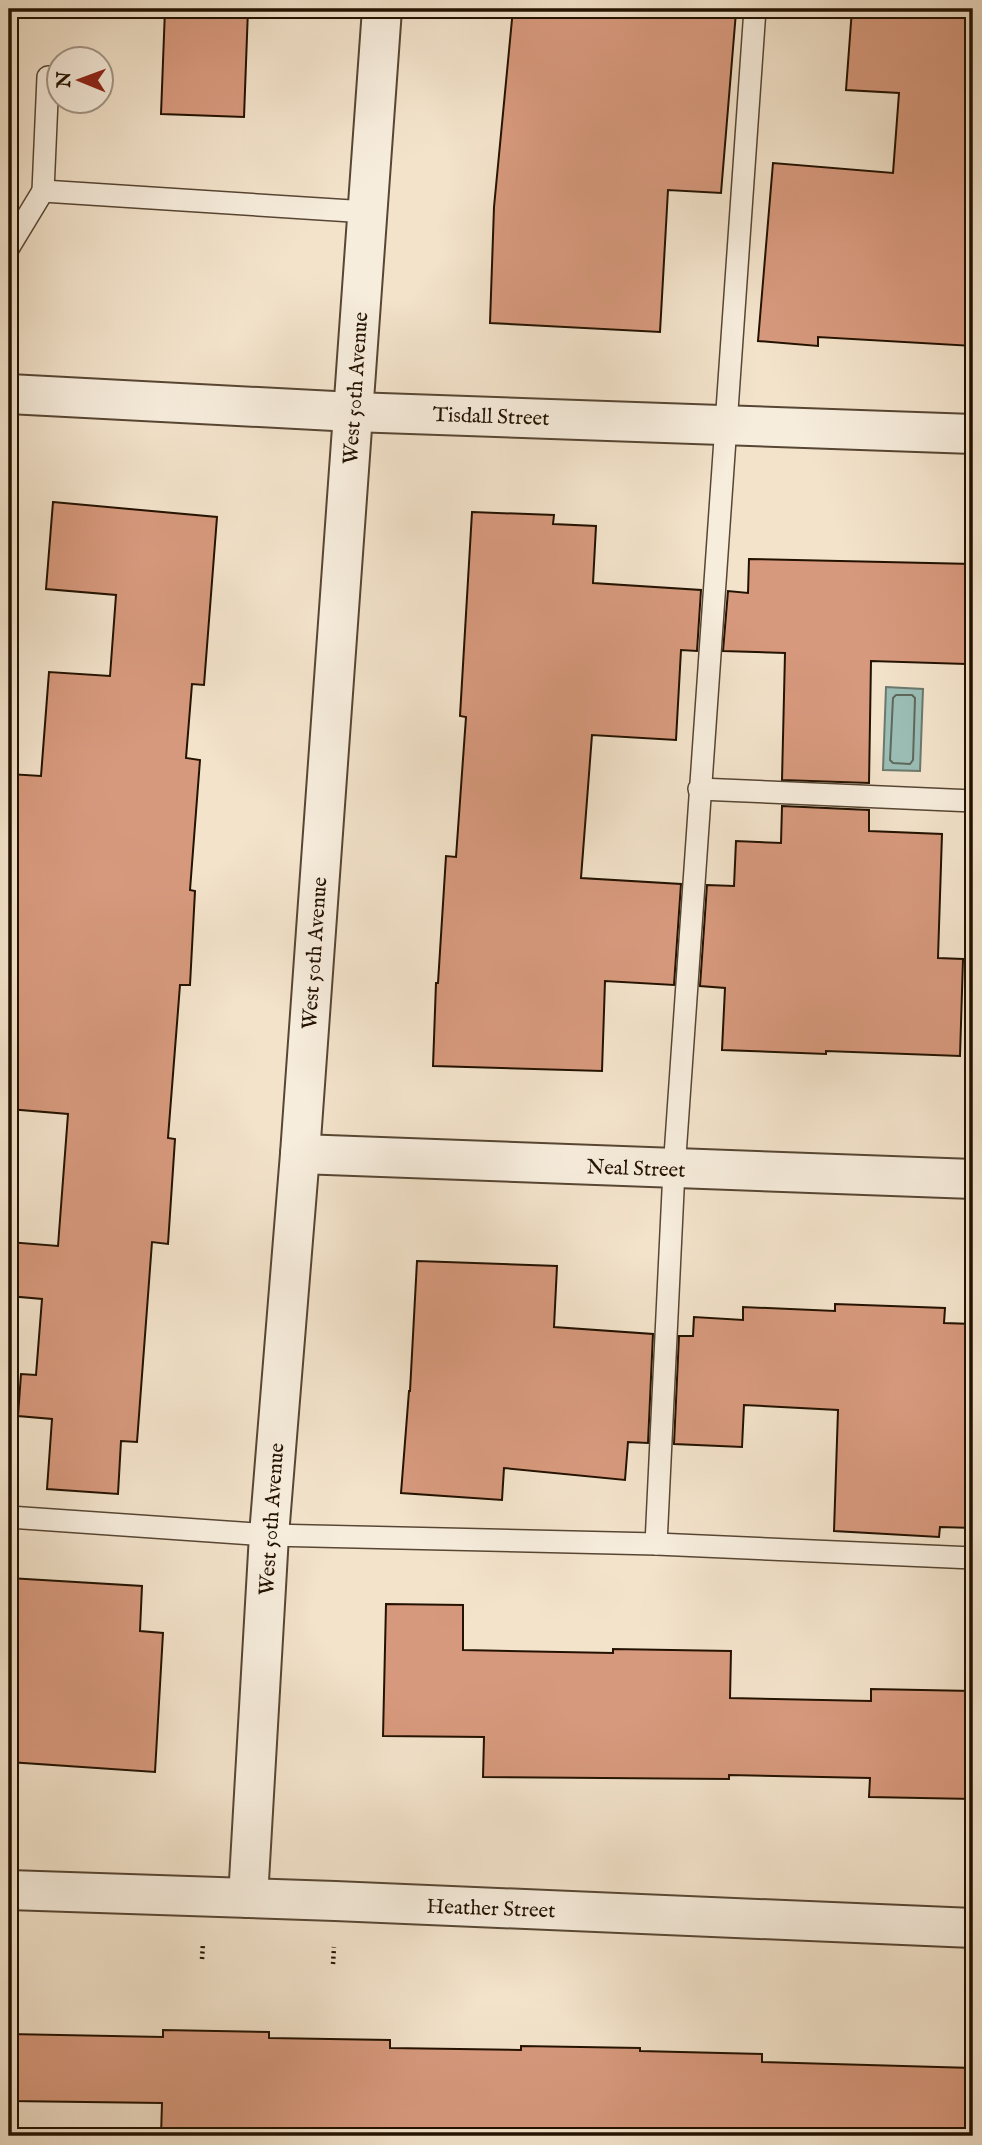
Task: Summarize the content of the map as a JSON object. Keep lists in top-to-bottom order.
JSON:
{
  "streets": {
    "street": [
      "West 50th Avenue",
      "Tisdall Street",
      "Neal Street",
      "Heather Street"
    ]
  },
  "crossings": [
    ["West 50th Avenue", "Tisdall Street"],
    ["West 50th Avenue", "Neal Street"],
    ["West 50th Avenue", "Heather Street"]
  ],
  "north": "left"
}
